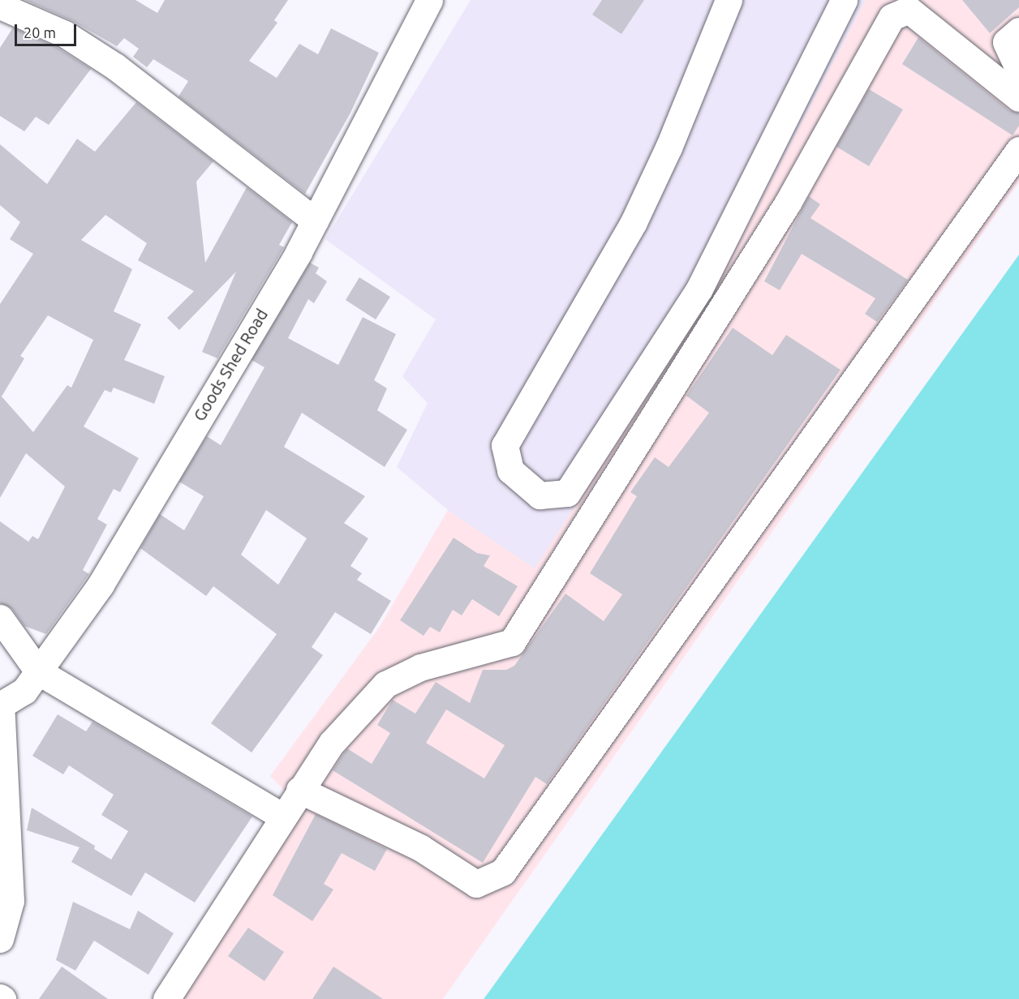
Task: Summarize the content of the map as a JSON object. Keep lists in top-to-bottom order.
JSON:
{
  "streets": {
    "street": ["Goods Shed Road"]
  },
  "scale_bar": "20 m"
}
